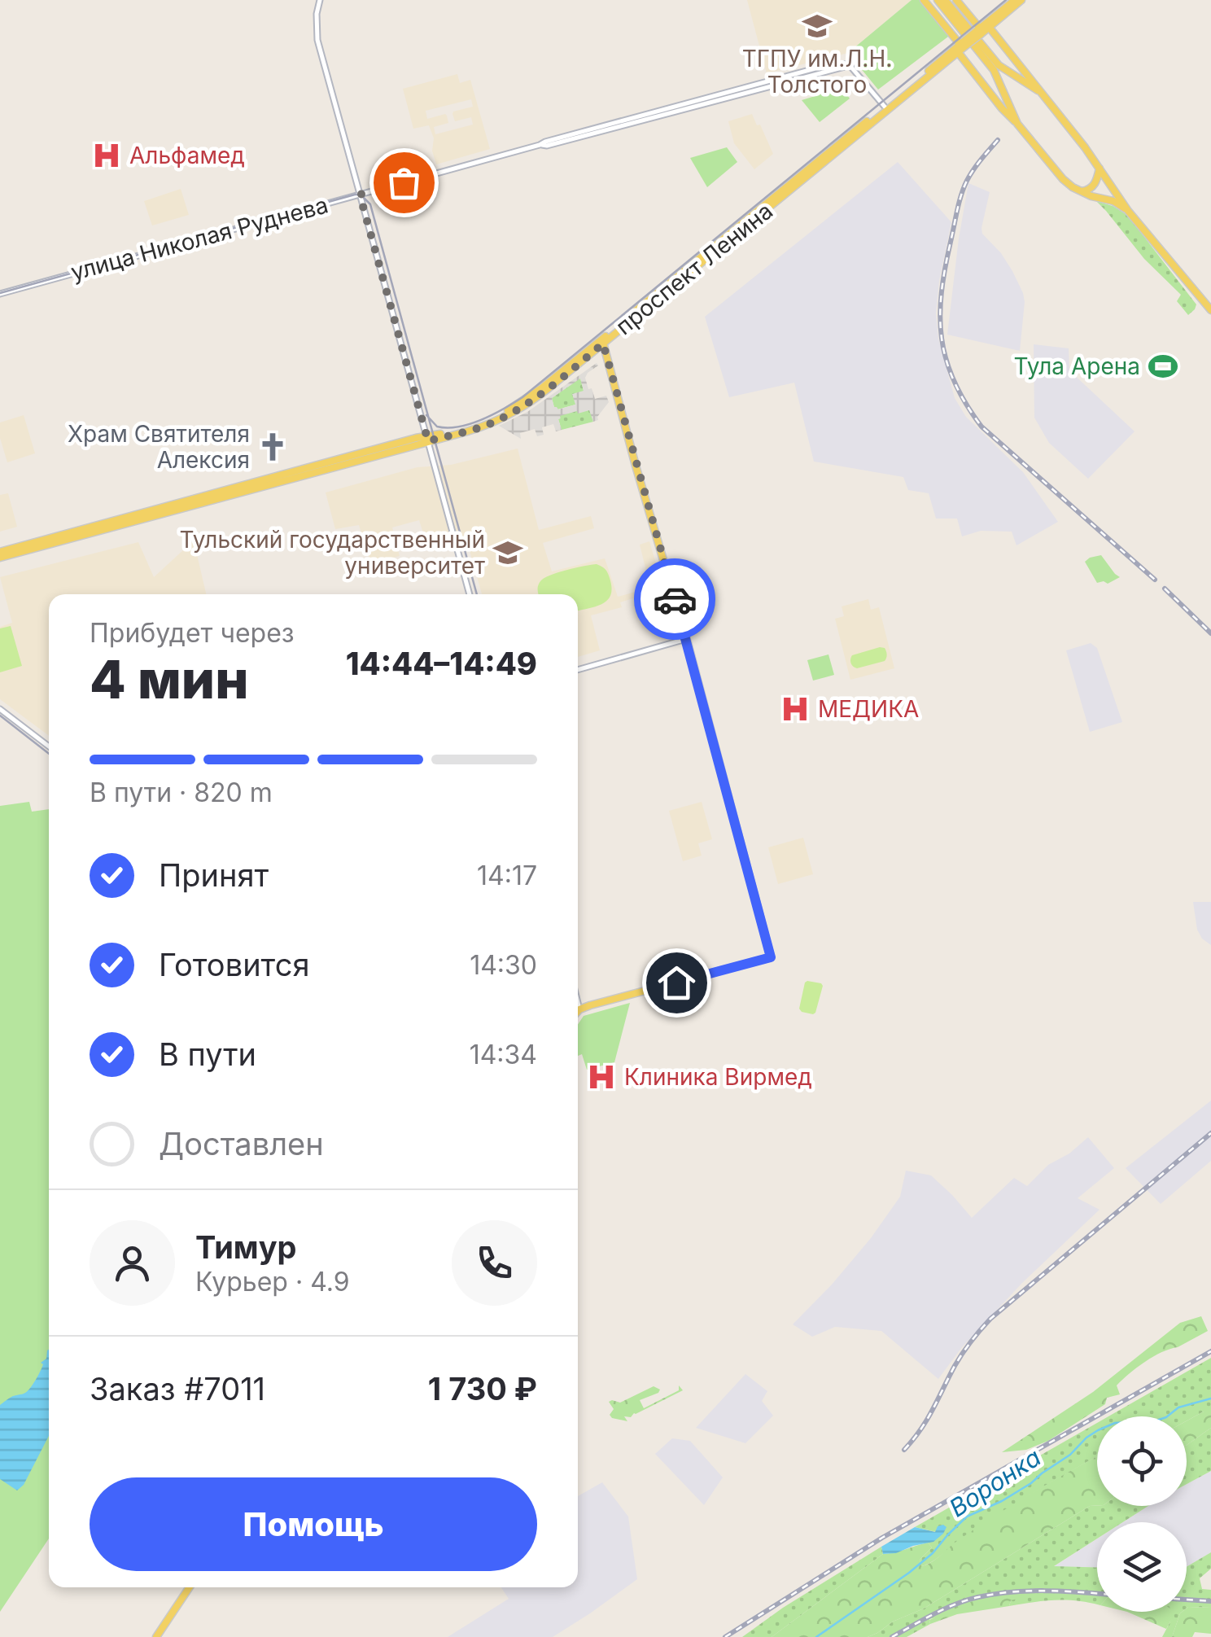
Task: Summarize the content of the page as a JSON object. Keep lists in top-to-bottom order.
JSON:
{
  "streets": {
    "main road": ["проспект Ленина"],
    "street": ["улица Николая Руднева"]
  },
  "crossings": [
    ["улица Николая Руднева", "проспект Ленина"]
  ],
  "water": ["Воронка"],
  "places": {
    "school or university": ["ТГПУ им.Л.Н. Толстого", "Тульский государственный университет"],
    "hospital": ["Альфамед", "МЕДИКА", "Клиника Вирмед"],
    "sports": ["Тула Арена"],
    "church": ["Храм Святителя Алексия"]
  },
  "page": {
    "heading": ["4 мин", "Прибудет через", "14:44–14:49"],
    "panel": [
      "Тимур",
      "Курьер · 4.9",
      "Заказ #7011",
      "1 730 ₽"
    ],
    "bar": "В пути · 820 m",
    "list": [
      ["Принят", "14:17"],
      ["Готовится", "14:30"],
      ["В пути", "14:34"],
      "Доставлен"
    ],
    "buttons": "Помощь"
  }
}
